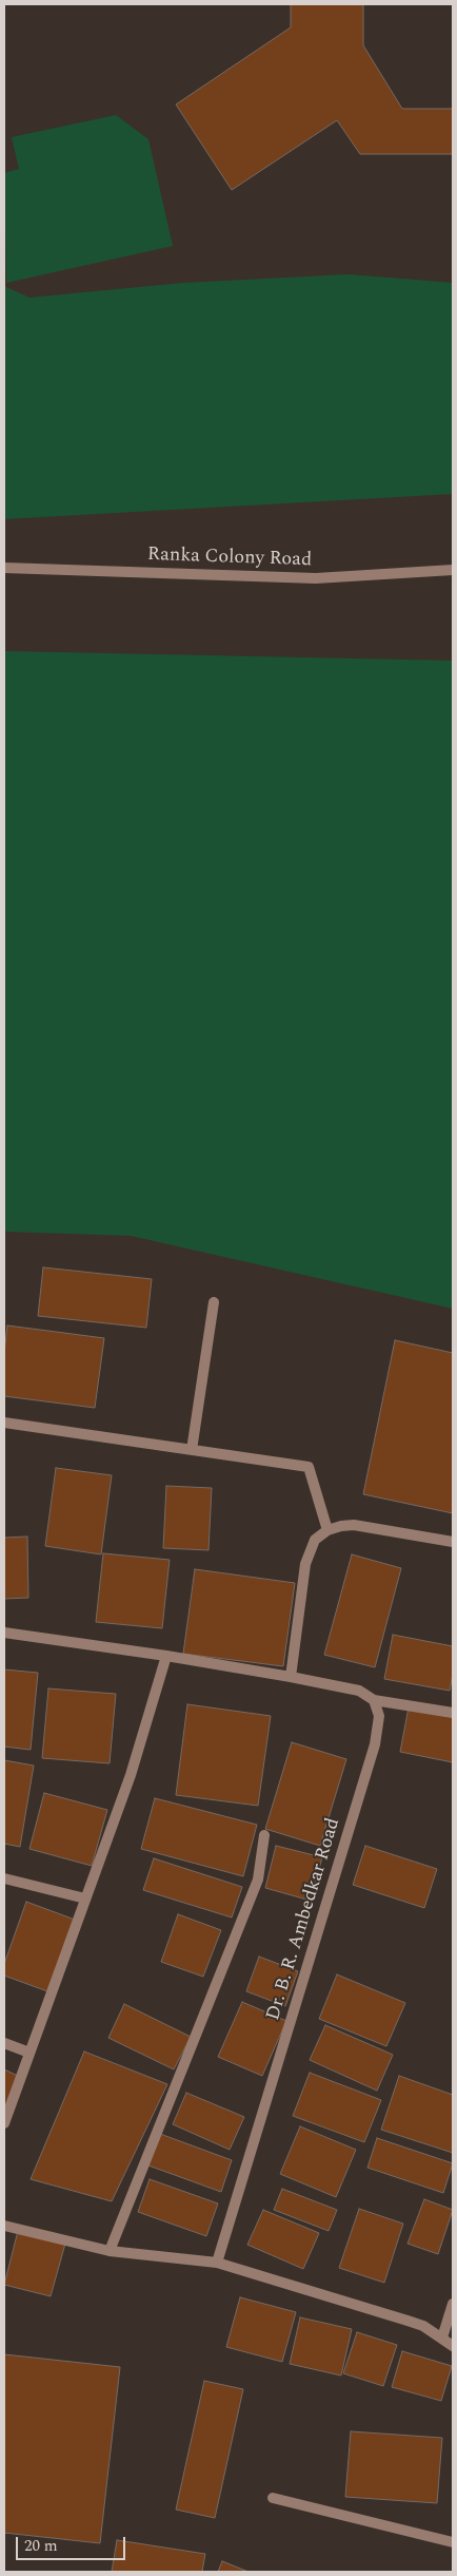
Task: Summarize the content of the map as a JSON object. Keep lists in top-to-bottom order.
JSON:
{
  "streets": {
    "street": ["Ranka Colony Road", "Dr. B. R. Ambedkar Road"]
  },
  "scale_bar": "20 m"
}
